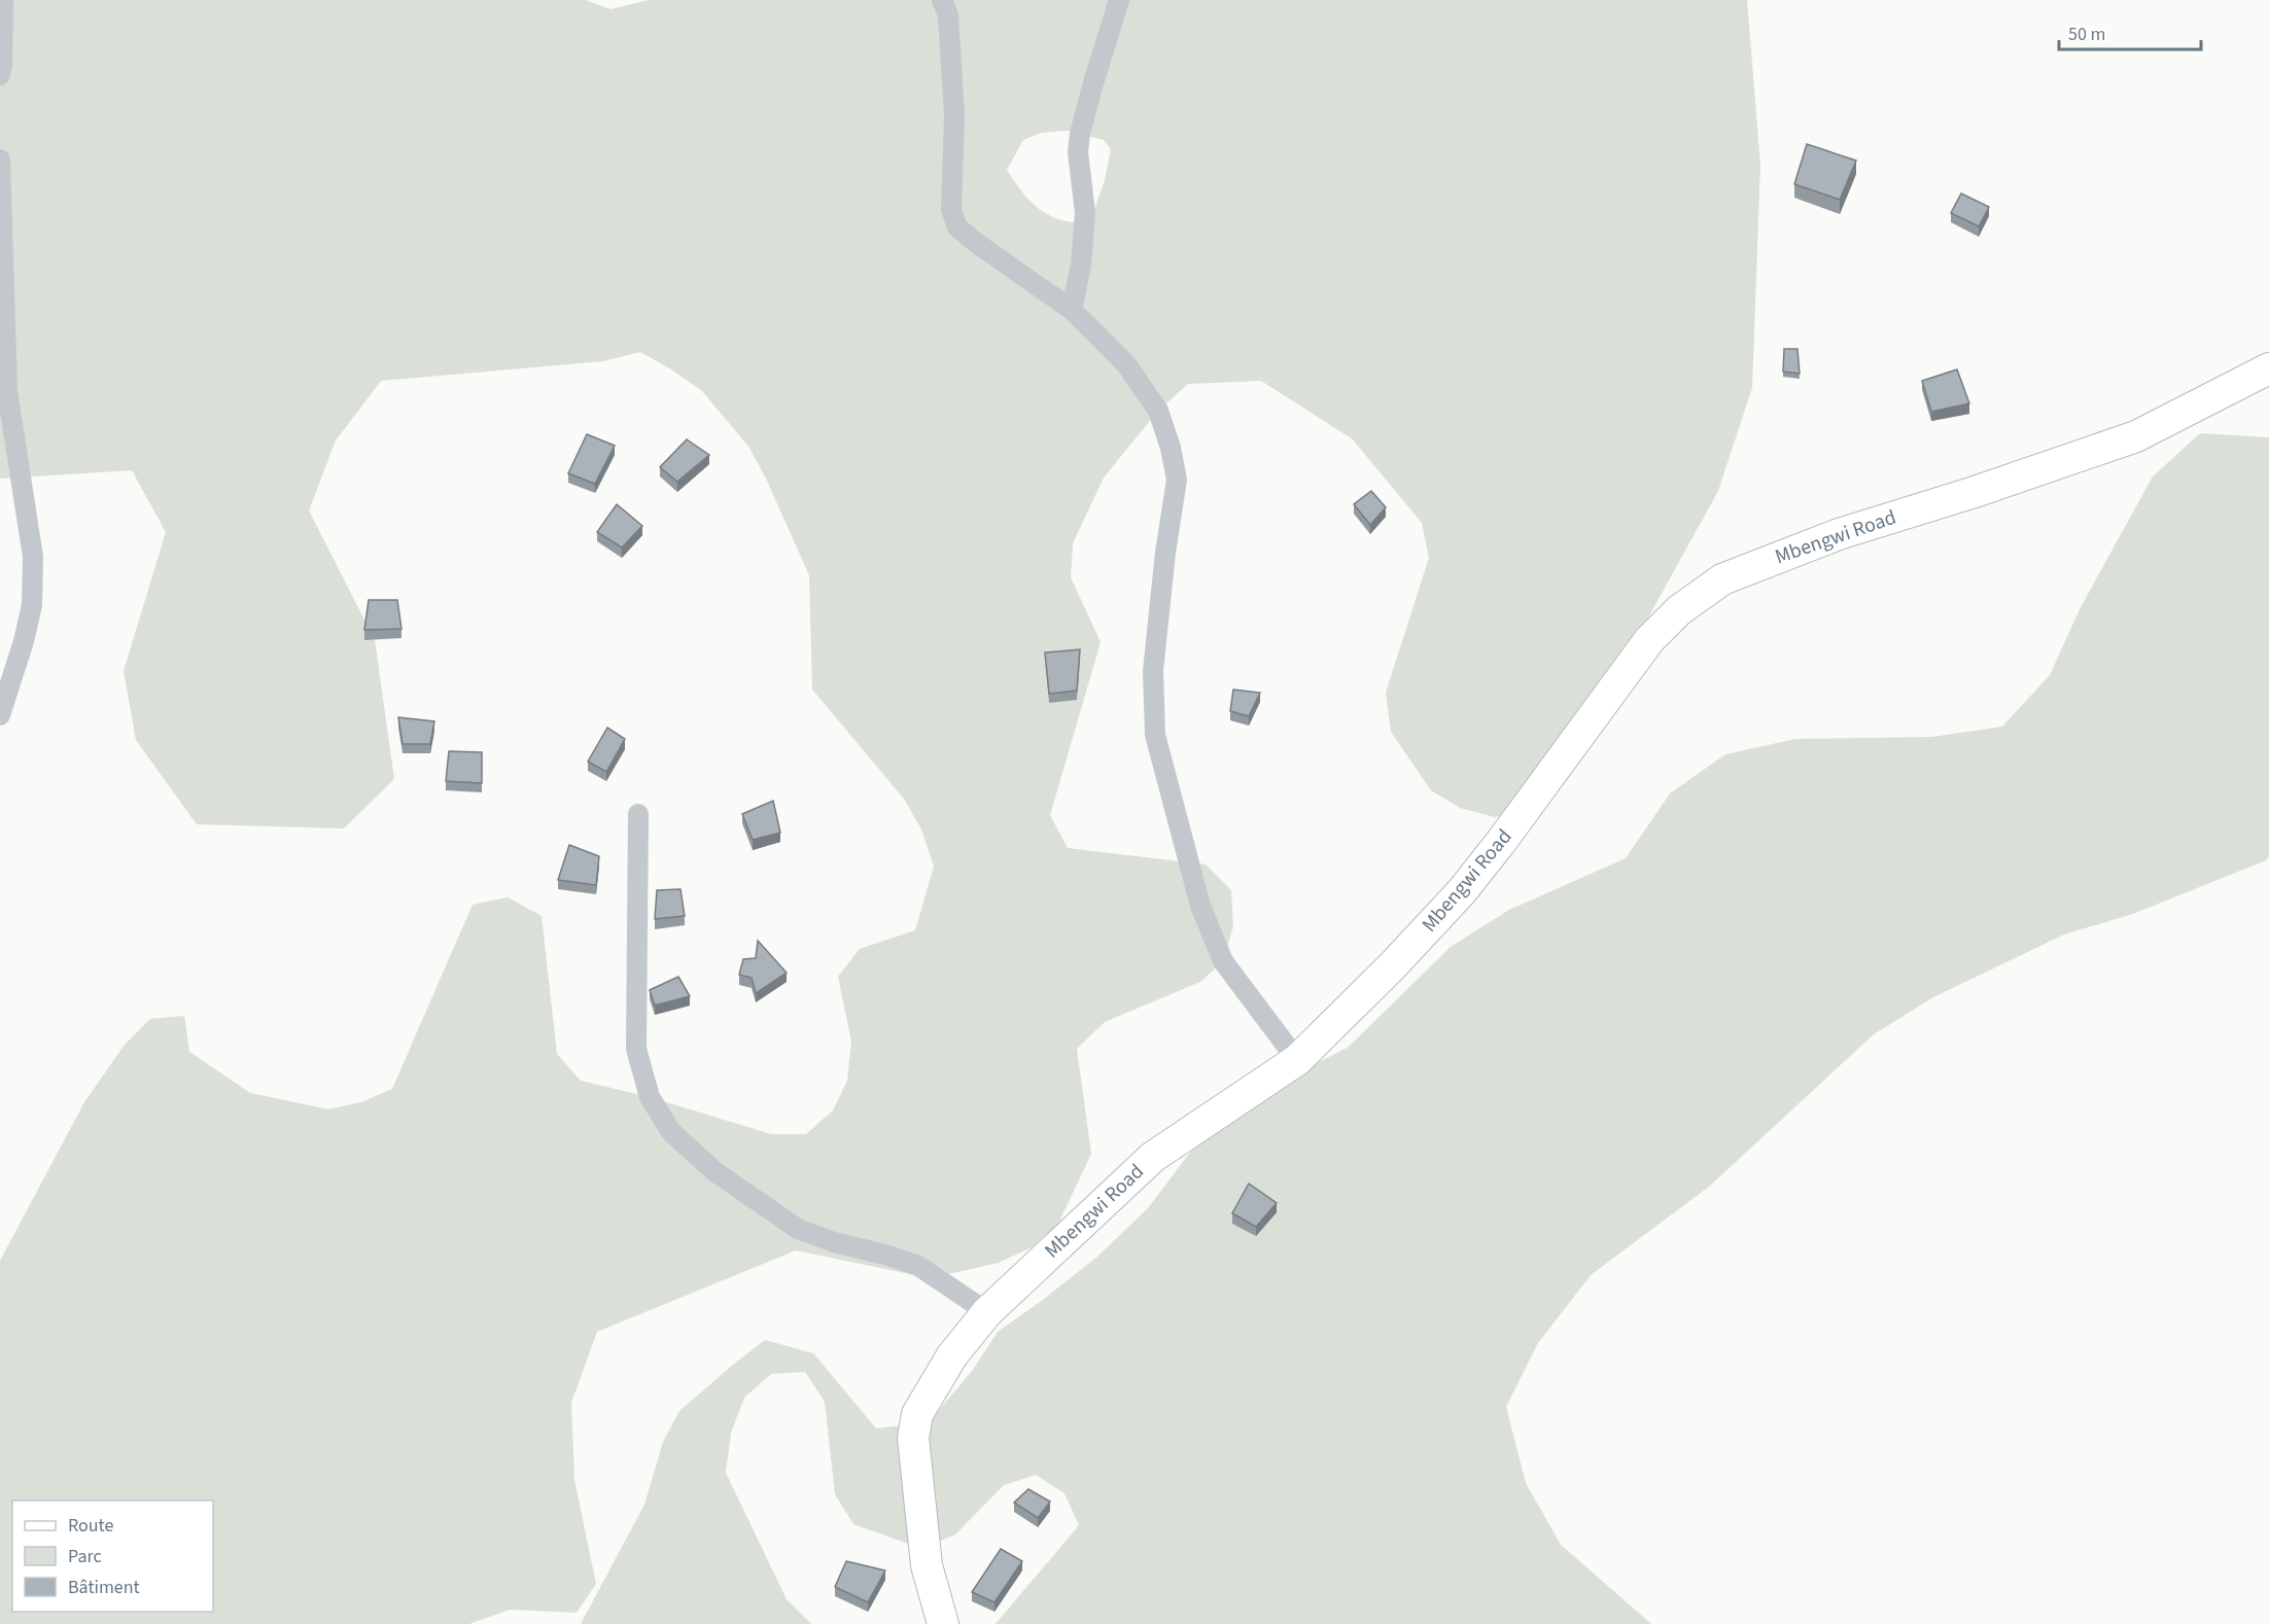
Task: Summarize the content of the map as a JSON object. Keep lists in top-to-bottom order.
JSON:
{
  "streets": {
    "main road": ["Mbengwi Road"]
  },
  "legend": ["Route", "Parc", "Bâtiment"],
  "scale_bar": "50 m"
}
